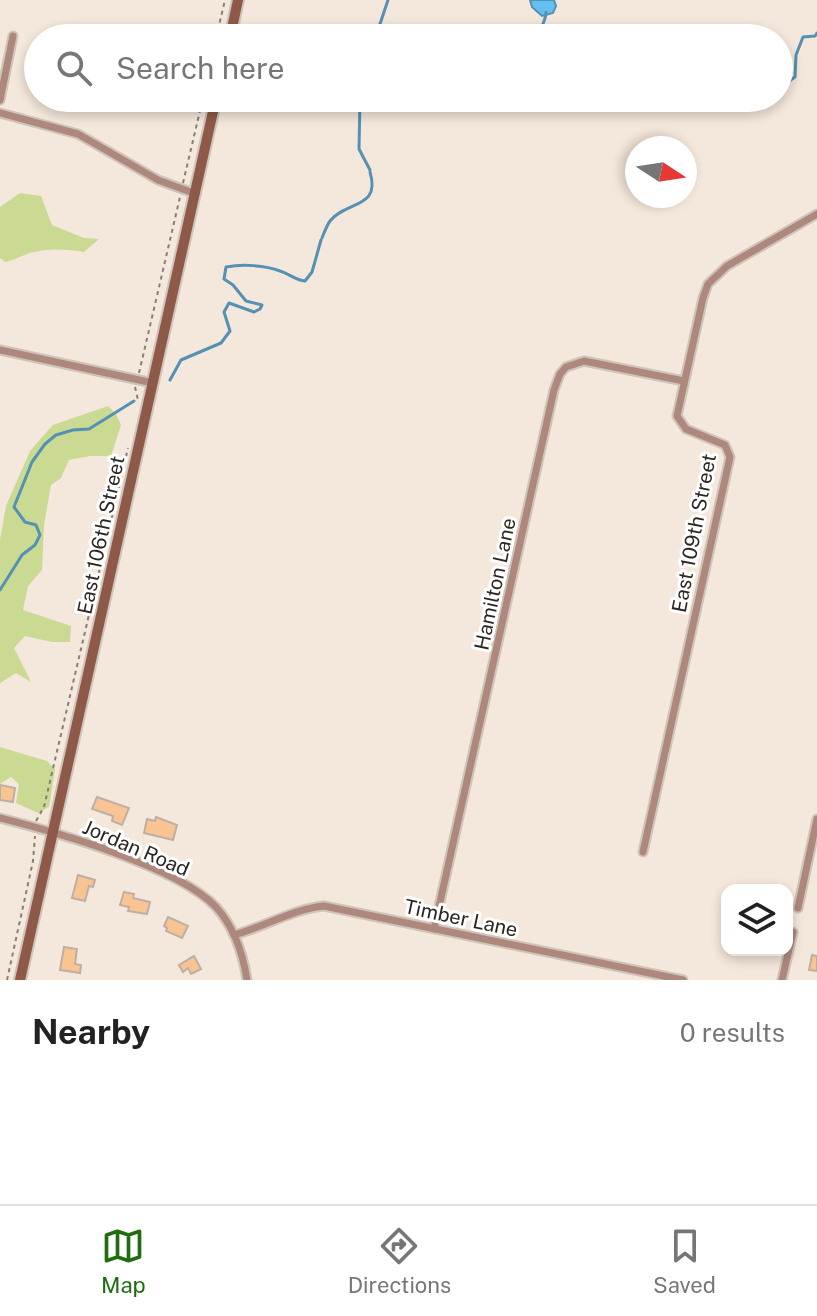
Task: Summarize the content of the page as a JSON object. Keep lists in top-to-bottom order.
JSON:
{
  "streets": {
    "street": [
      "East 109th Street",
      "East 106th Street",
      "Hamilton Lane",
      "Jordan Road",
      "Timber Lane"
    ]
  },
  "crossings": [
    ["East 109th Street", "Hamilton Lane"],
    ["East 106th Street", "Jordan Road"],
    ["Hamilton Lane", "Timber Lane"],
    ["Jordan Road", "Timber Lane"]
  ],
  "north": "right",
  "page": {
    "search": "Search here",
    "heading": ["Nearby", "0 results"],
    "nav": ["Map", "Directions", "Saved"]
  }
}
